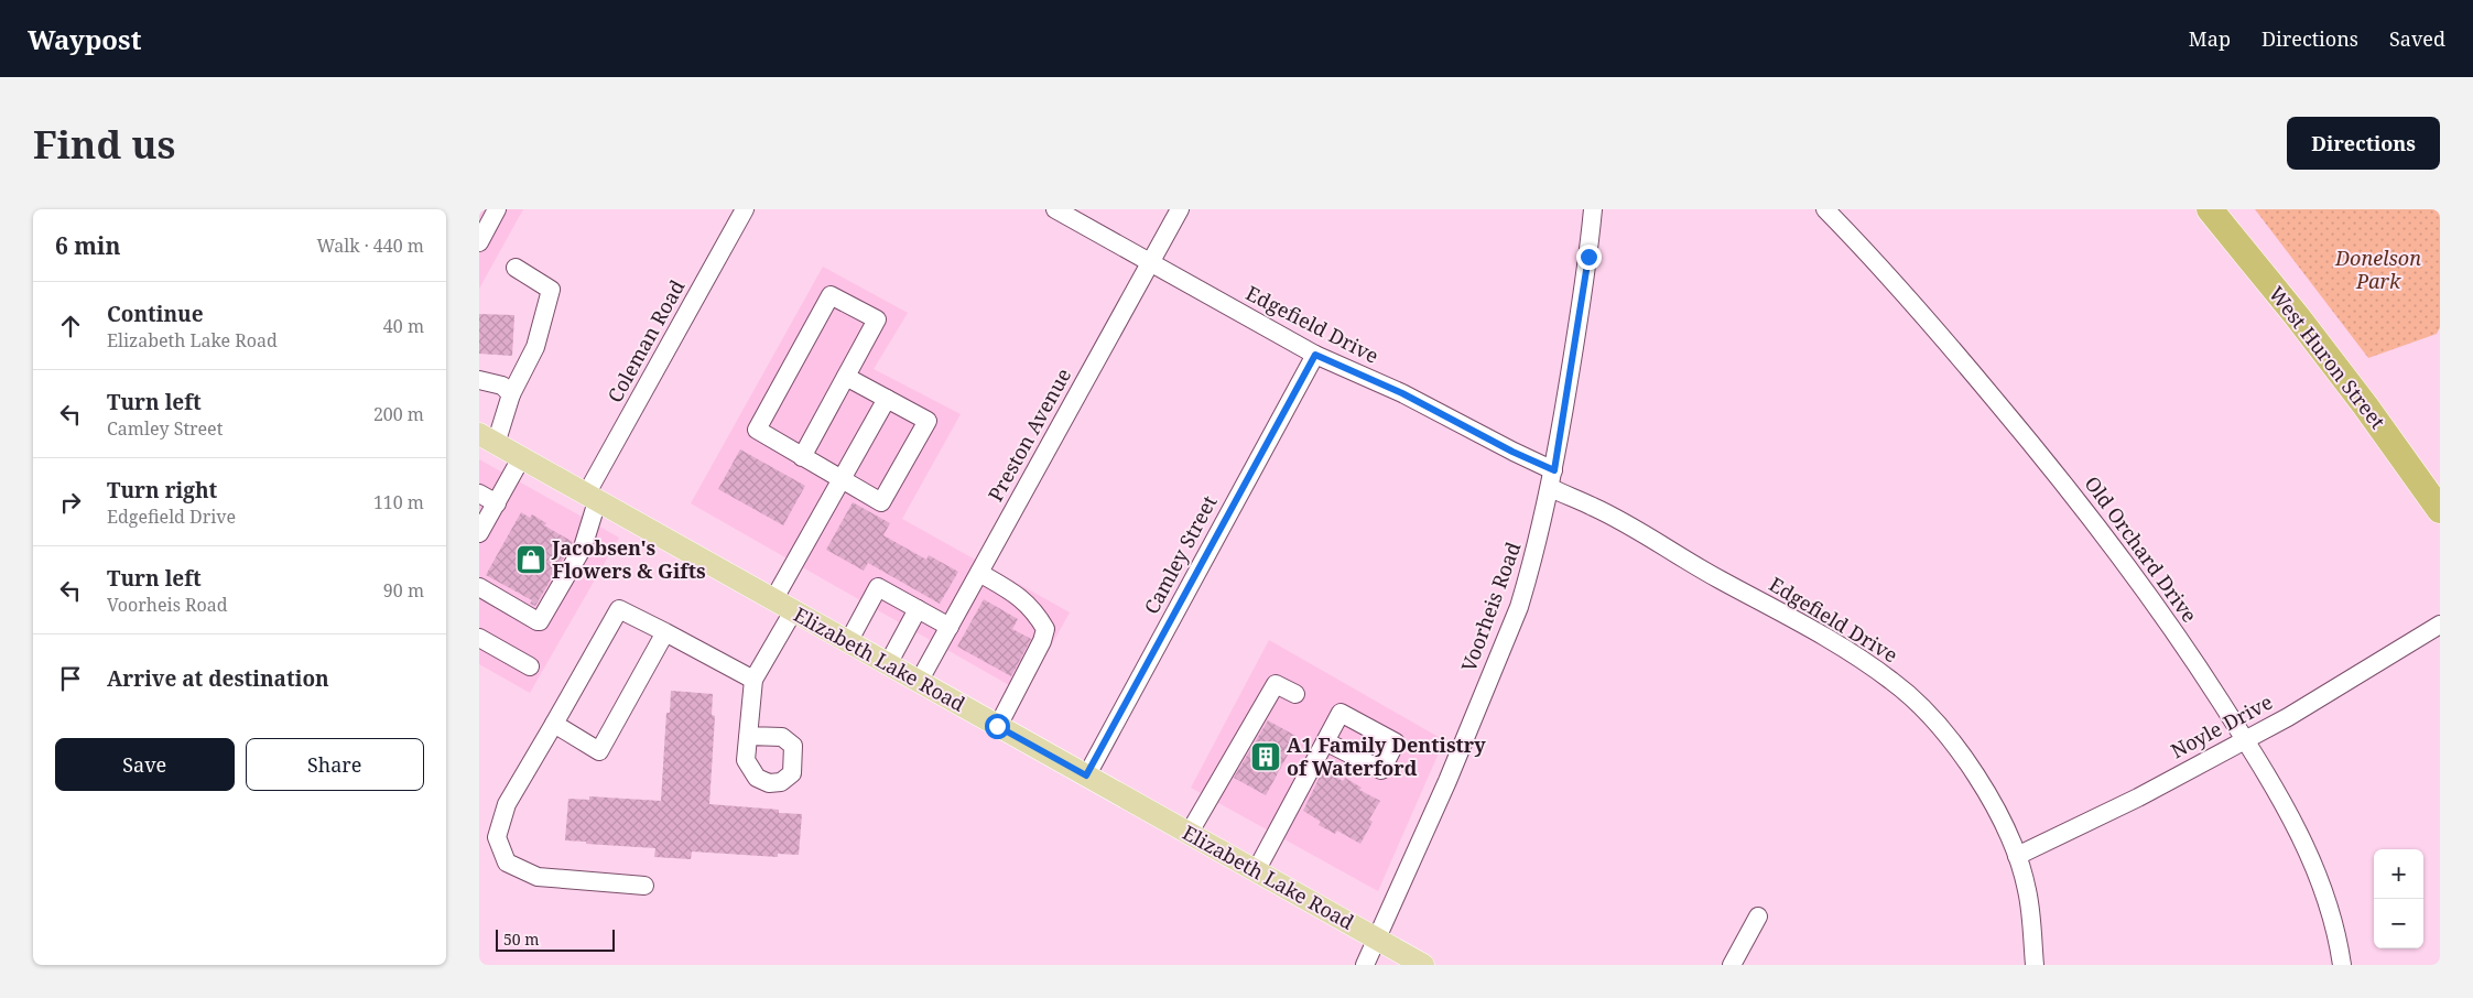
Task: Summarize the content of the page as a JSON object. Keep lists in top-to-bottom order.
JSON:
{
  "streets": {
    "highway": ["West Huron Street"],
    "main road": ["Elizabeth Lake Road"],
    "street": [
      "Edgefield Drive",
      "Coleman Road",
      "Preston Avenue",
      "Old Orchard Drive",
      "Camley Street",
      "Voorheis Road",
      "Noyle Drive"
    ]
  },
  "crossings": [
    ["Edgefield Drive", "Preston Avenue"],
    ["Edgefield Drive", "Camley Street"],
    ["Edgefield Drive", "Voorheis Road"],
    ["Edgefield Drive", "Noyle Drive"],
    ["Coleman Road", "Elizabeth Lake Road"],
    ["Preston Avenue", "Elizabeth Lake Road"],
    ["Old Orchard Drive", "Noyle Drive"],
    ["Camley Street", "Elizabeth Lake Road"],
    ["Voorheis Road", "Elizabeth Lake Road"]
  ],
  "parks": ["Donelson Park"],
  "places": {
    "shop": ["Jacobsen's Flowers & Gifts"],
    "building": ["A1 Family Dentistry of Waterford"]
  },
  "scale_bar": "50 m",
  "page": {
    "header": "Waypost",
    "nav": ["Map", "Directions", "Saved"],
    "buttons": [
      "Directions",
      ["Save", "Share"]
    ],
    "title": "Find us",
    "heading": ["6 min", "Walk · 440 m"],
    "list": [
      ["Continue", "Elizabeth Lake Road", "40 m"],
      ["Turn left", "Camley Street", "200 m"],
      ["Turn right", "Edgefield Drive", "110 m"],
      ["Turn left", "Voorheis Road", "90 m"],
      "Arrive at destination"
    ],
    "map_buttons": ["+", "−"],
    "scale": "50 m"
  }
}
